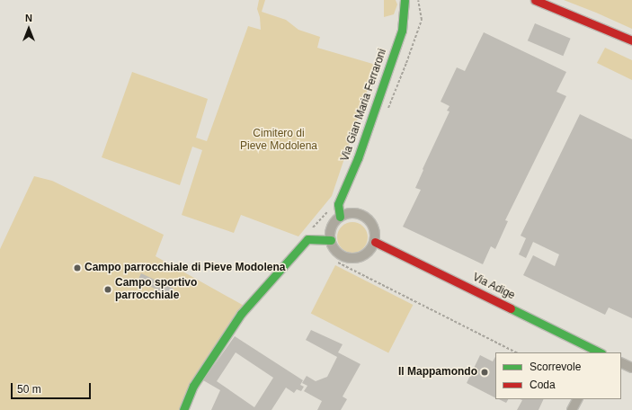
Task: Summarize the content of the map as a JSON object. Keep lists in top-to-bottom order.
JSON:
{
  "streets": {
    "street": ["Via Gian Maria Ferraroni", "Via Adige"]
  },
  "crossings": [
    ["Via Gian Maria Ferraroni", "Via Adige"]
  ],
  "parks": ["Cimitero di Pieve Modolena"],
  "places": ["Campo parrocchiale di Pieve Modolena", "Campo sportivo parrocchiale", "Il Mappamondo"],
  "legend": ["Scorrevole", "Coda"],
  "scale_bar": "50 m",
  "north": "top"
}
